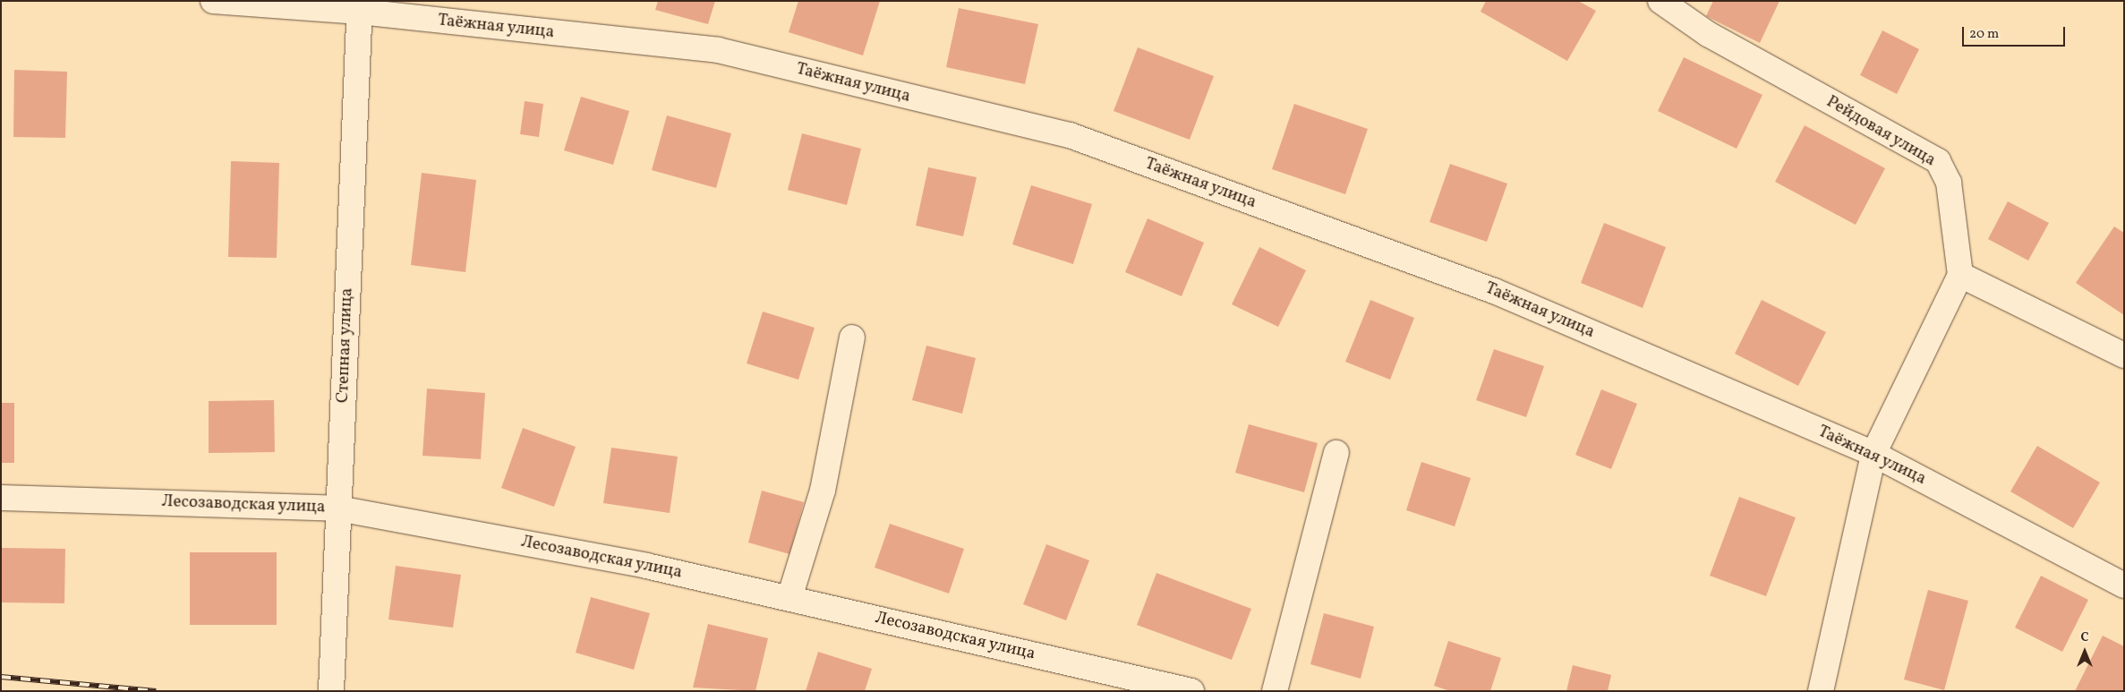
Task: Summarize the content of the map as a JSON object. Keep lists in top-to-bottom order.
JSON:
{
  "streets": {
    "street": [
      "Таёжная улица",
      "Рейдовая улица",
      "Степная улица",
      "Лесозаводская улица"
    ]
  },
  "crossings": [
    ["Таёжная улица", "Степная улица"],
    ["Степная улица", "Лесозаводская улица"]
  ],
  "scale_bar": "20 m",
  "north": "top"
}
